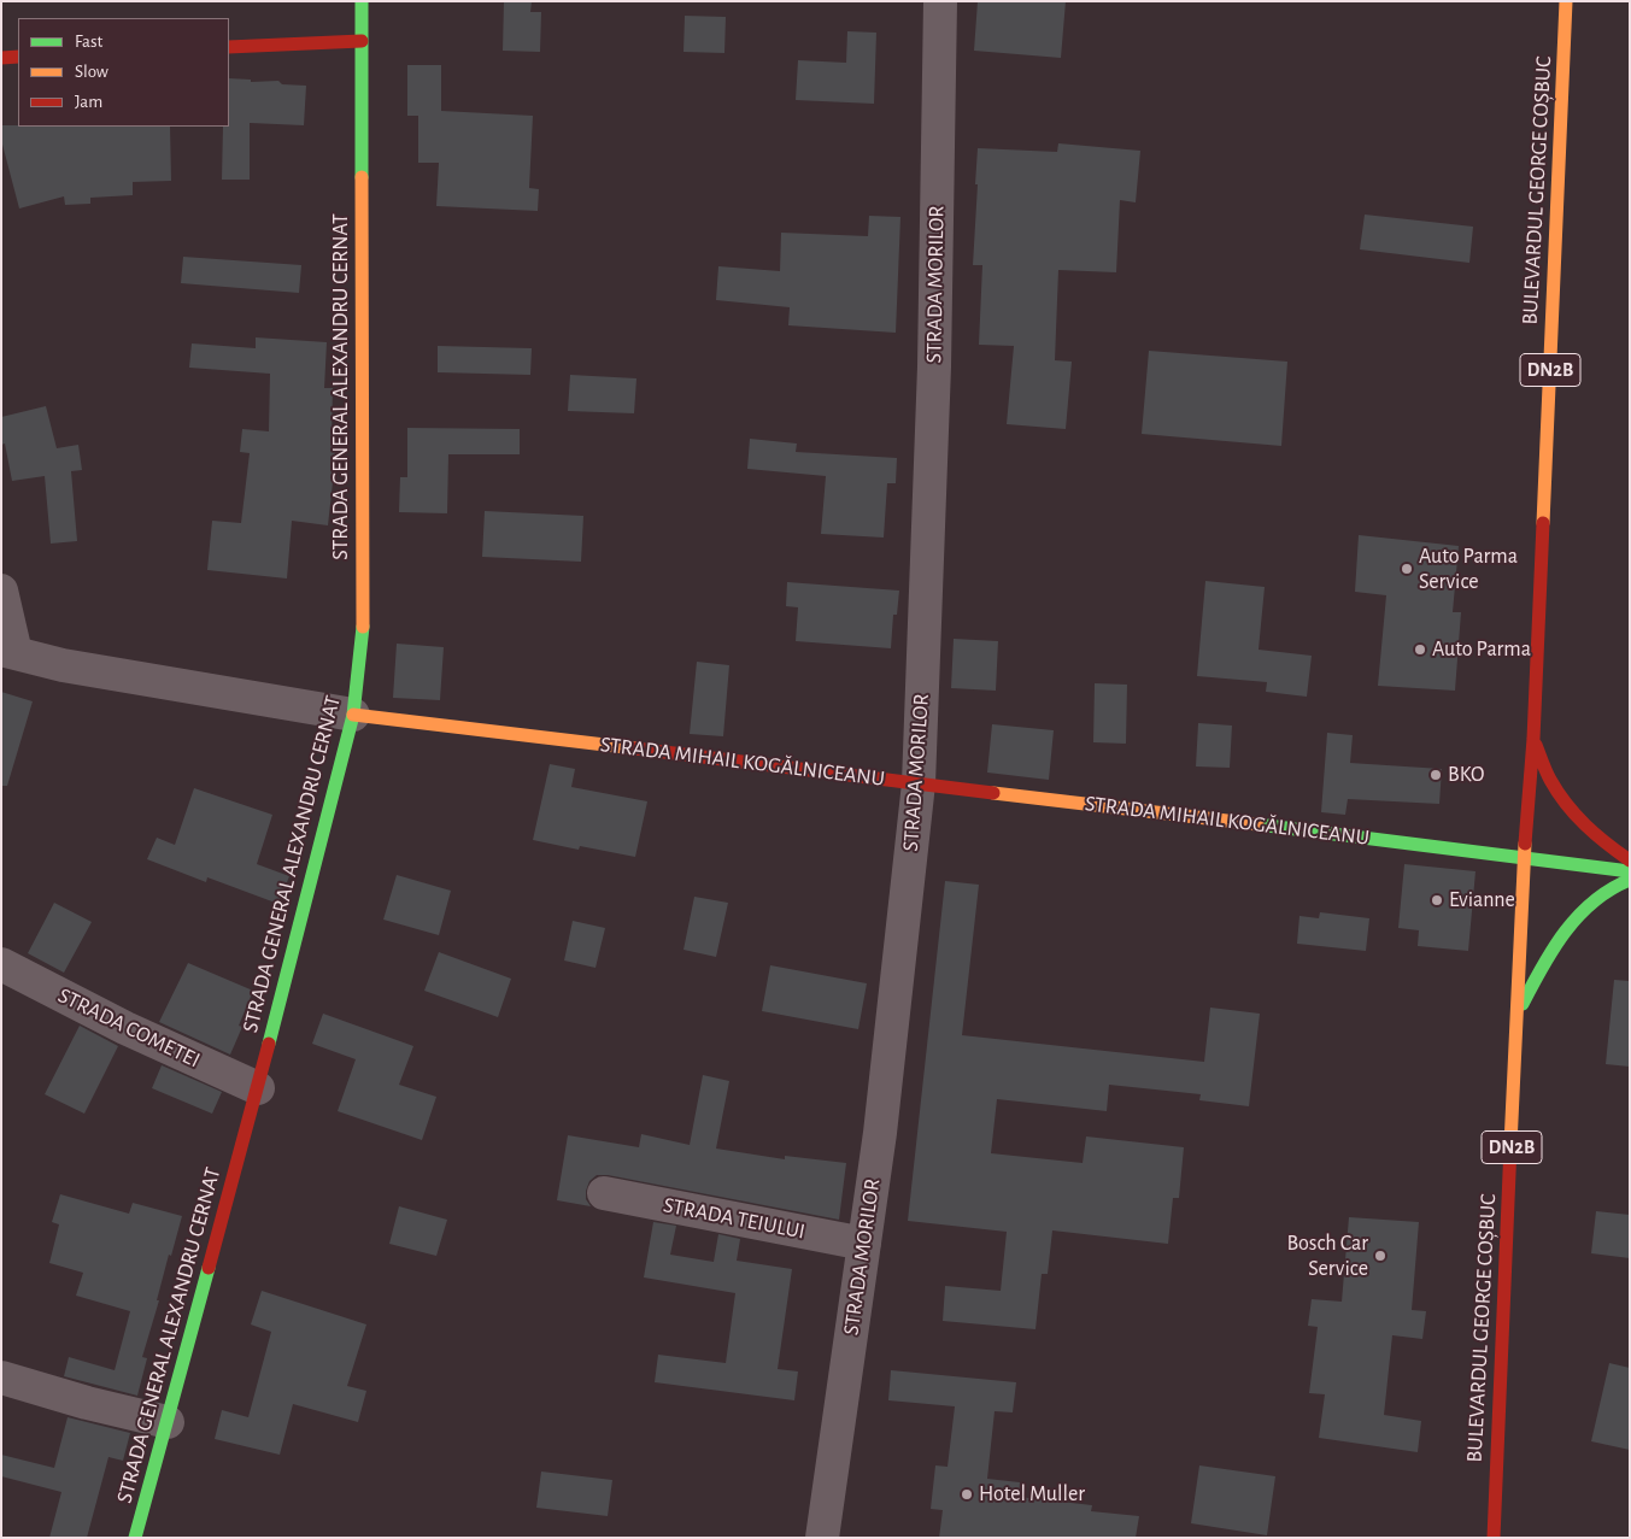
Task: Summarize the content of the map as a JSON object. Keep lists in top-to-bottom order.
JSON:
{
  "streets": {
    "street": [
      "BULEVARDUL GEORGE COȘBUC",
      "STRADA MORILOR",
      "DN2B",
      "STRADA GENERAL ALEXANDRU CERNAT",
      "STRADA MIHAIL KOGĂLNICEANU",
      "STRADA COMETEI",
      "STRADA TEIULUI"
    ]
  },
  "crossings": [
    ["BULEVARDUL GEORGE COȘBUC", "STRADA MIHAIL KOGĂLNICEANU"],
    ["STRADA MORILOR", "STRADA MIHAIL KOGĂLNICEANU"],
    ["STRADA MORILOR", "STRADA TEIULUI"],
    ["STRADA GENERAL ALEXANDRU CERNAT", "STRADA MIHAIL KOGĂLNICEANU"],
    ["STRADA GENERAL ALEXANDRU CERNAT", "STRADA COMETEI"]
  ],
  "places": [
    "Auto Parma Service",
    "Auto Parma",
    "BKO",
    "Evianne",
    "Bosch Car Service",
    "Hotel Muller"
  ],
  "legend": ["Fast", "Slow", "Jam"]
}
